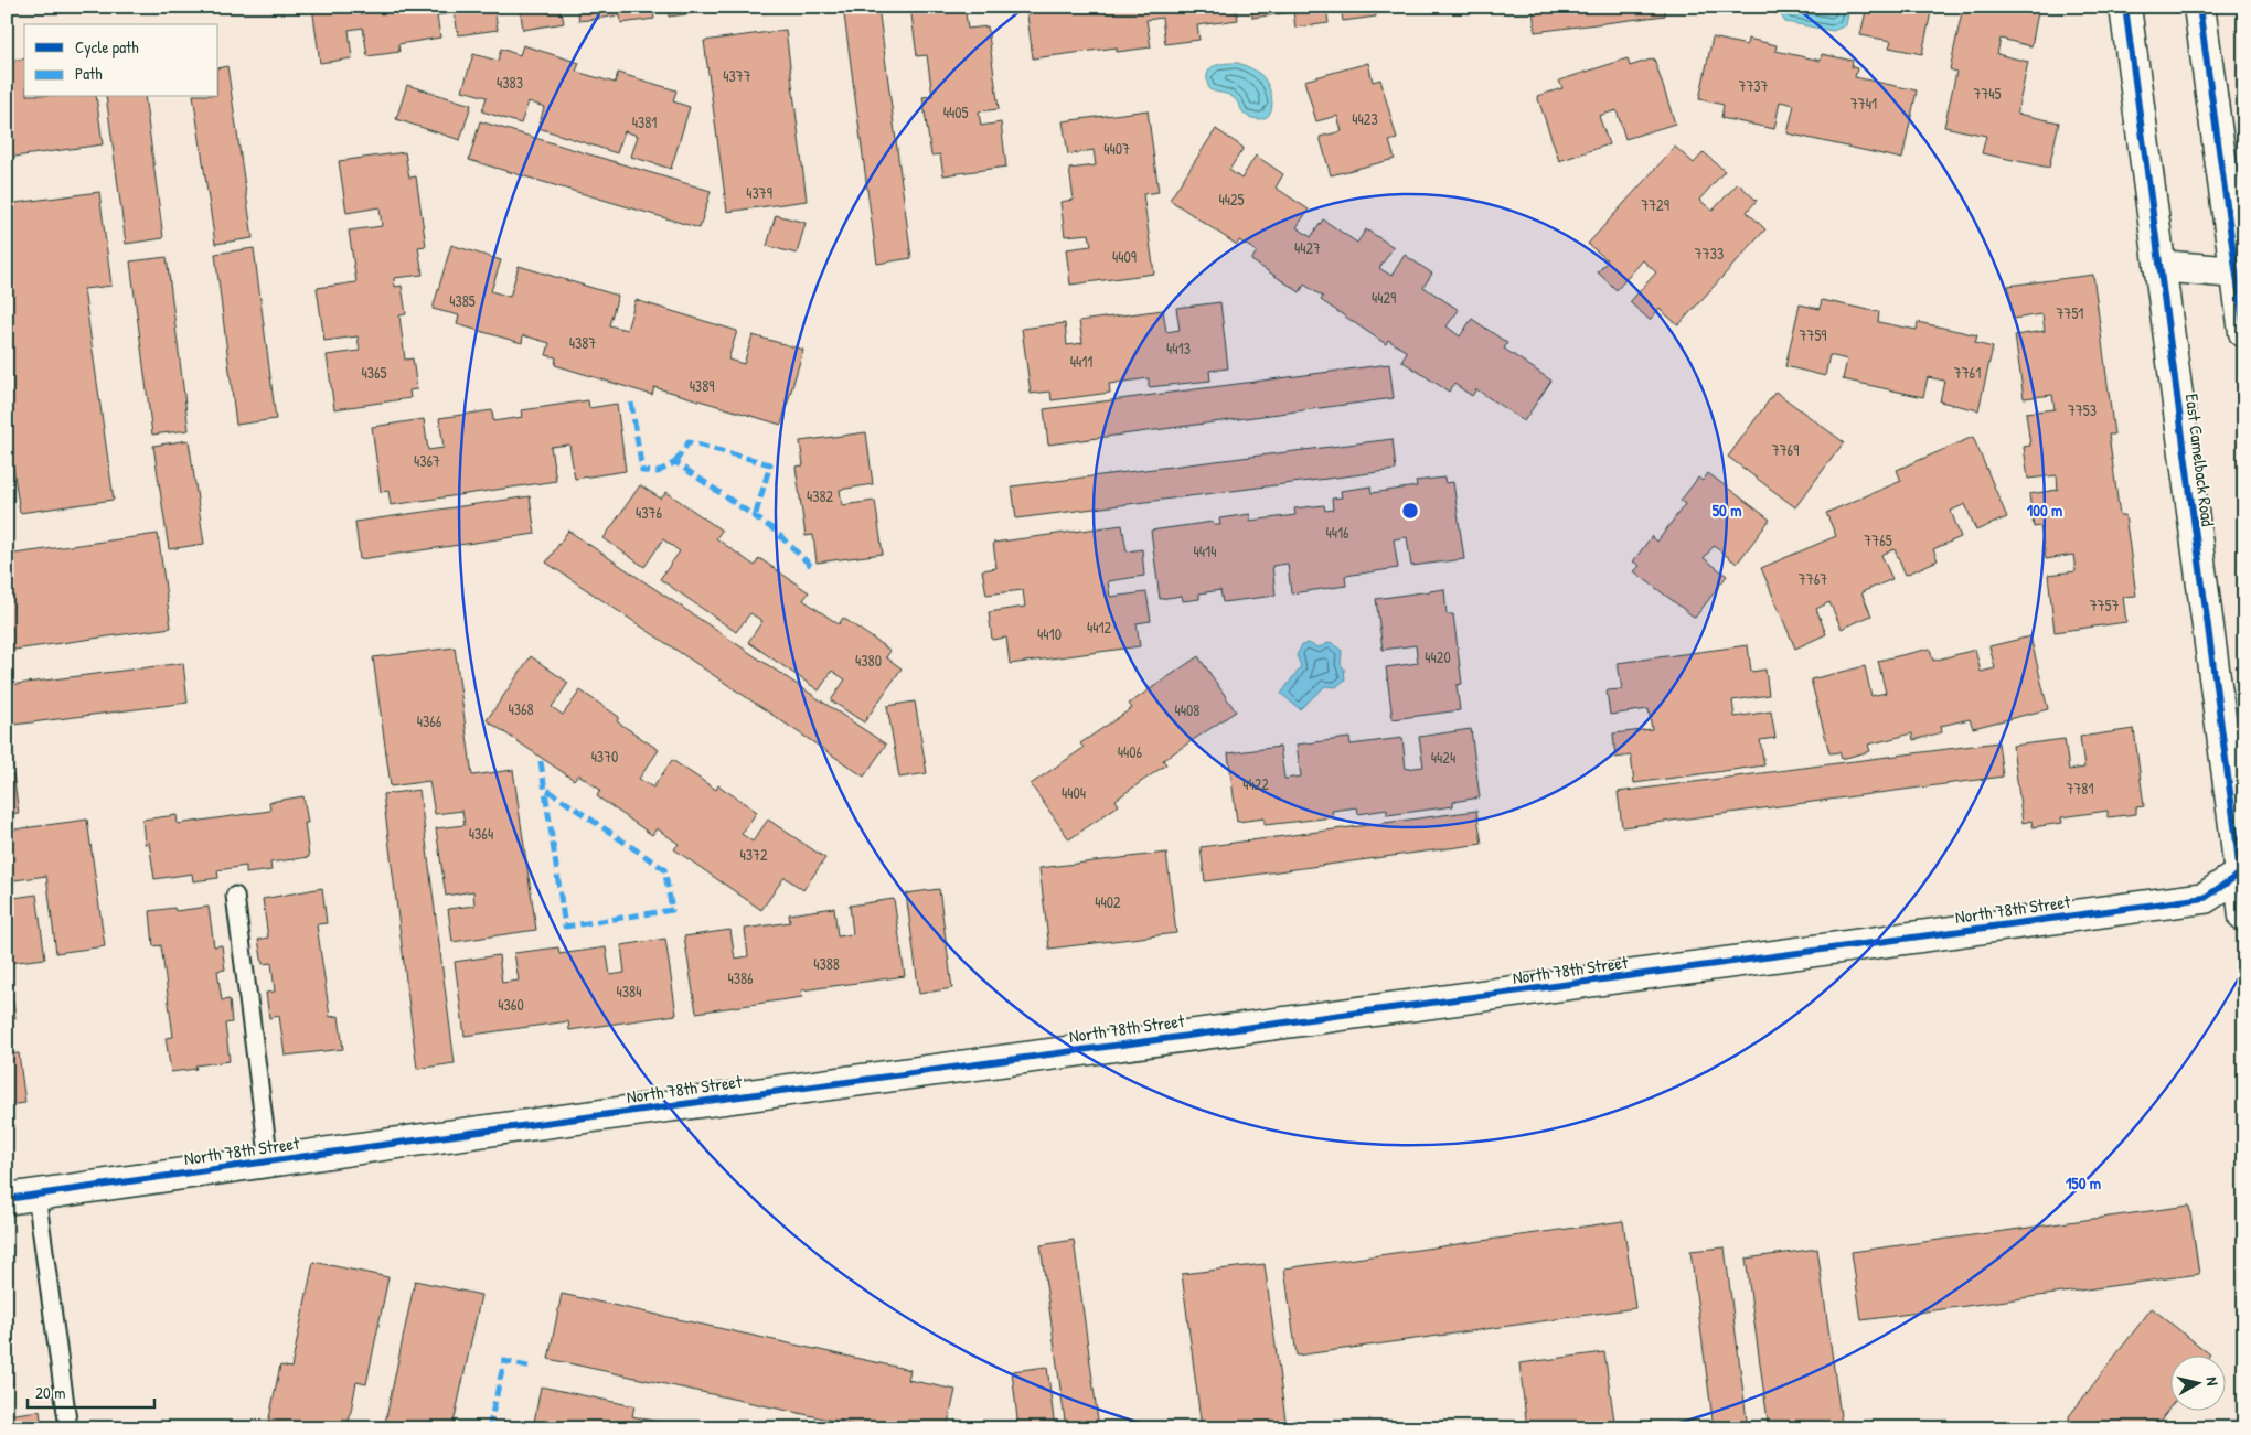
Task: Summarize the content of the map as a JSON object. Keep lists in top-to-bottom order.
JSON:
{
  "streets": {
    "street": ["East Camelback Road", "North 78th Street"]
  },
  "crossings": [
    ["East Camelback Road", "North 78th Street"]
  ],
  "house_numbers": [
    "4377",
    "4383",
    "7737",
    "7745",
    "7741",
    "4405",
    "4423",
    "4381",
    "4407",
    "4379",
    "4425",
    "7729",
    "4427",
    "7733",
    "4409",
    "4429",
    "4385",
    "7751",
    "7759",
    "4387",
    "4413",
    "4411",
    "4365",
    "7761",
    "4389",
    "7753",
    "7769",
    "4367",
    "4382",
    "4376",
    "4416",
    "7765",
    "4414",
    "7767",
    "7757",
    "4412",
    "4410",
    "4420",
    "4380",
    "4368",
    "4408",
    "4366",
    "4406",
    "4370",
    "4424",
    "4422",
    "7781",
    "4404",
    "4364",
    "4372",
    "4402",
    "4388",
    "4386",
    "4384",
    "4360"
  ],
  "legend": ["Cycle path", "Path"],
  "scale_bar": "20 m",
  "north": "right",
  "rings": ["50 m", "100 m", "150 m"]
}
